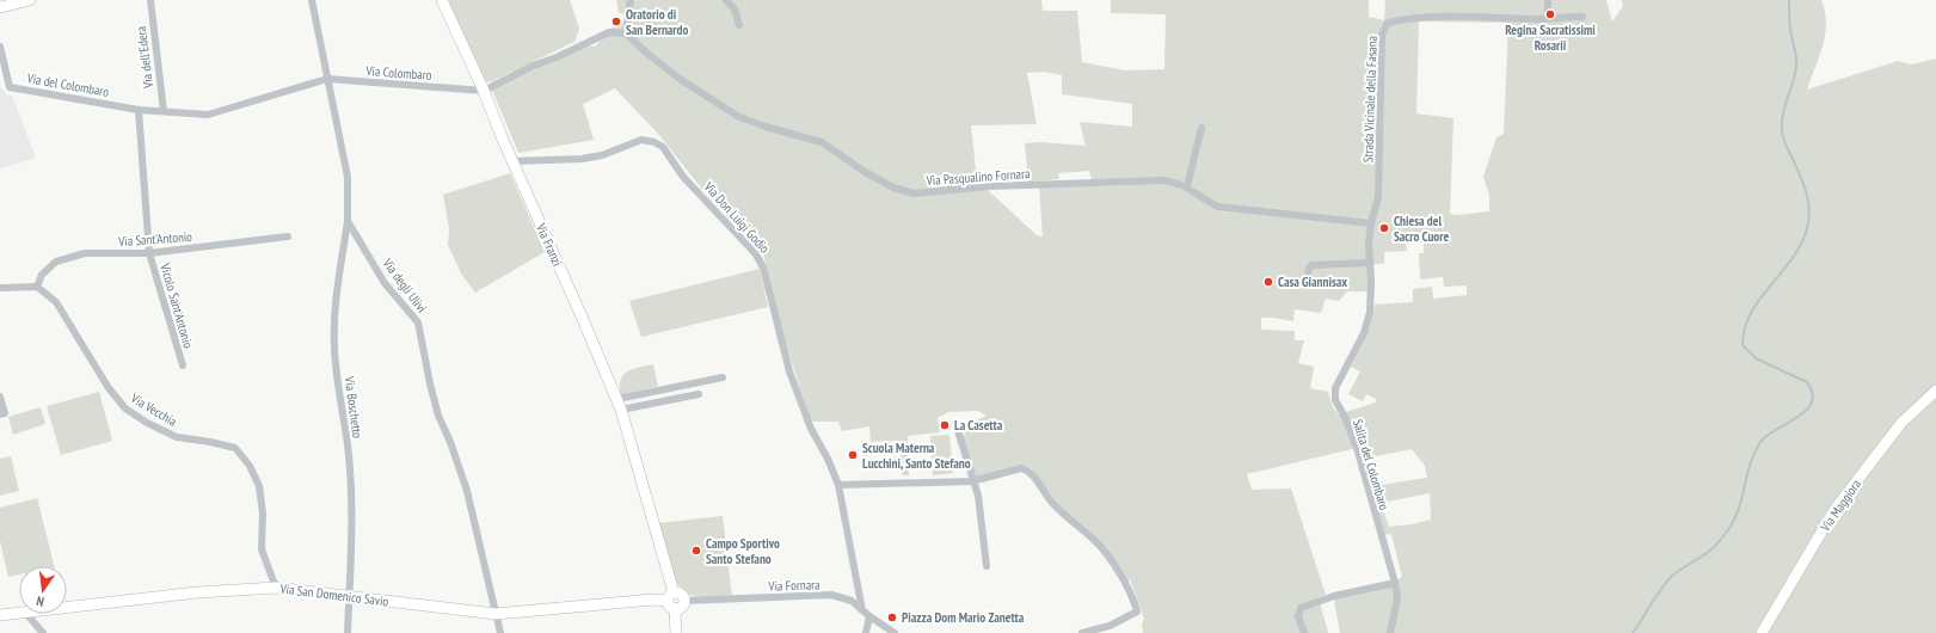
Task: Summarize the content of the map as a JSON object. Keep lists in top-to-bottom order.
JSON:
{
  "streets": {
    "main road": ["Via Franzi", "Via Maggiora", "Via San Domenico Savio"],
    "street": [
      "Via dell'Edera",
      "Via Colombaro",
      "Via del Colombaro",
      "Strada Vicinale della Fasana",
      "Via Pasqualino Fornara",
      "Via Don Luigi Godio",
      "Via Sant'Antonio",
      "Via degli Ulivi",
      "Vicolo Sant'Antonio",
      "Via Boschetto",
      "Via Vecchia",
      "Salita del Colombaro",
      "Via Fornara"
    ]
  },
  "crossings": [
    ["Via dell'Edera", "Via Colombaro"],
    ["Via dell'Edera", "Via del Colombaro"],
    ["Via Colombaro", "Via del Colombaro"],
    ["Via Colombaro", "Via Franzi"],
    ["Via del Colombaro", "Vicolo Sant'Antonio"],
    ["Strada Vicinale della Fasana", "Via Pasqualino Fornara"],
    ["Strada Vicinale della Fasana", "Salita del Colombaro"],
    ["Via Pasqualino Fornara", "Salita del Colombaro"],
    ["Via Don Luigi Godio", "Via Franzi"],
    ["Via Don Luigi Godio", "Via Fornara"],
    ["Via Sant'Antonio", "Vicolo Sant'Antonio"],
    ["Via Sant'Antonio", "Via Vecchia"],
    ["Via Franzi", "Via San Domenico Savio"],
    ["Via degli Ulivi", "Via Boschetto"],
    ["Via degli Ulivi", "Via San Domenico Savio"],
    ["Via Boschetto", "Via San Domenico Savio"],
    ["Via Vecchia", "Via San Domenico Savio"]
  ],
  "places": [
    "Regina Sacratissimi Rosarii",
    "Oratorio di San Bernardo",
    "Chiesa del Sacro Cuore",
    "Casa Giannisax",
    "La Casetta",
    "Scuola Materna Lucchini, Santo Stefano",
    "Campo Sportivo Santo Stefano",
    "Piazza Dom Mario Zanetta"
  ],
  "north": "bottom"
}
